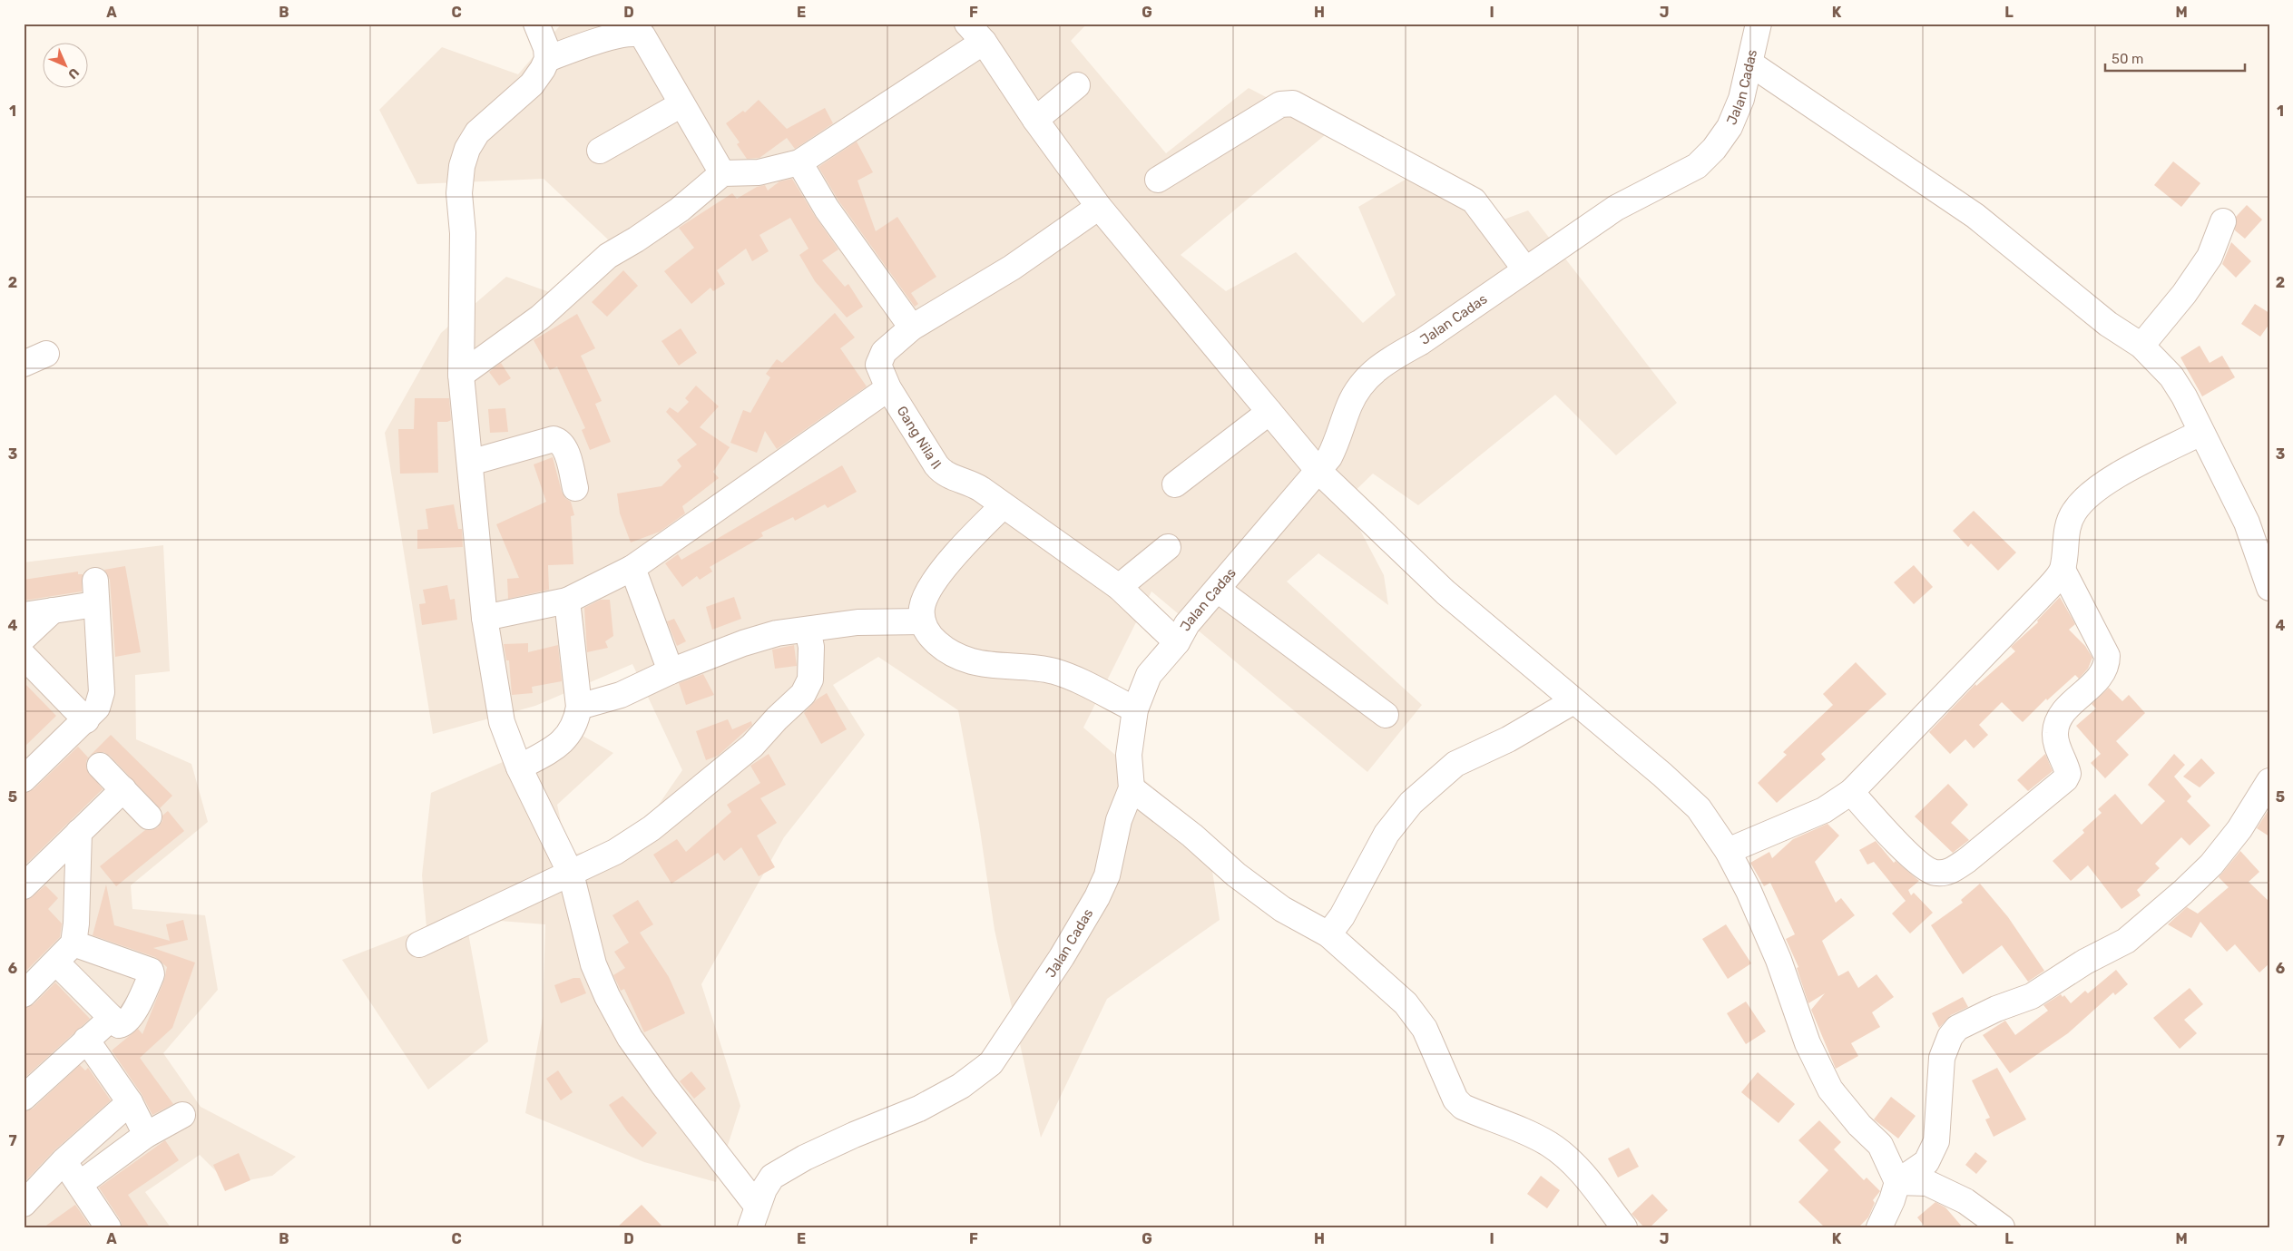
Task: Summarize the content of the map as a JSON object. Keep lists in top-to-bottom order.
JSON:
{
  "streets": {
    "street": ["Jalan Cadas", "Gang Nila II"]
  },
  "crossings": [
    ["Jalan Cadas", "Gang Nila II"]
  ],
  "scale_bar": "50 m",
  "north": "bottom right",
  "grid": {
    "columns": [
      "A",
      "B",
      "C",
      "D",
      "E",
      "F",
      "G",
      "H",
      "I",
      "J",
      "K",
      "L",
      "M"
    ],
    "rows": [
      "1",
      "2",
      "3",
      "4",
      "5",
      "6",
      "7"
    ]
  }
}
